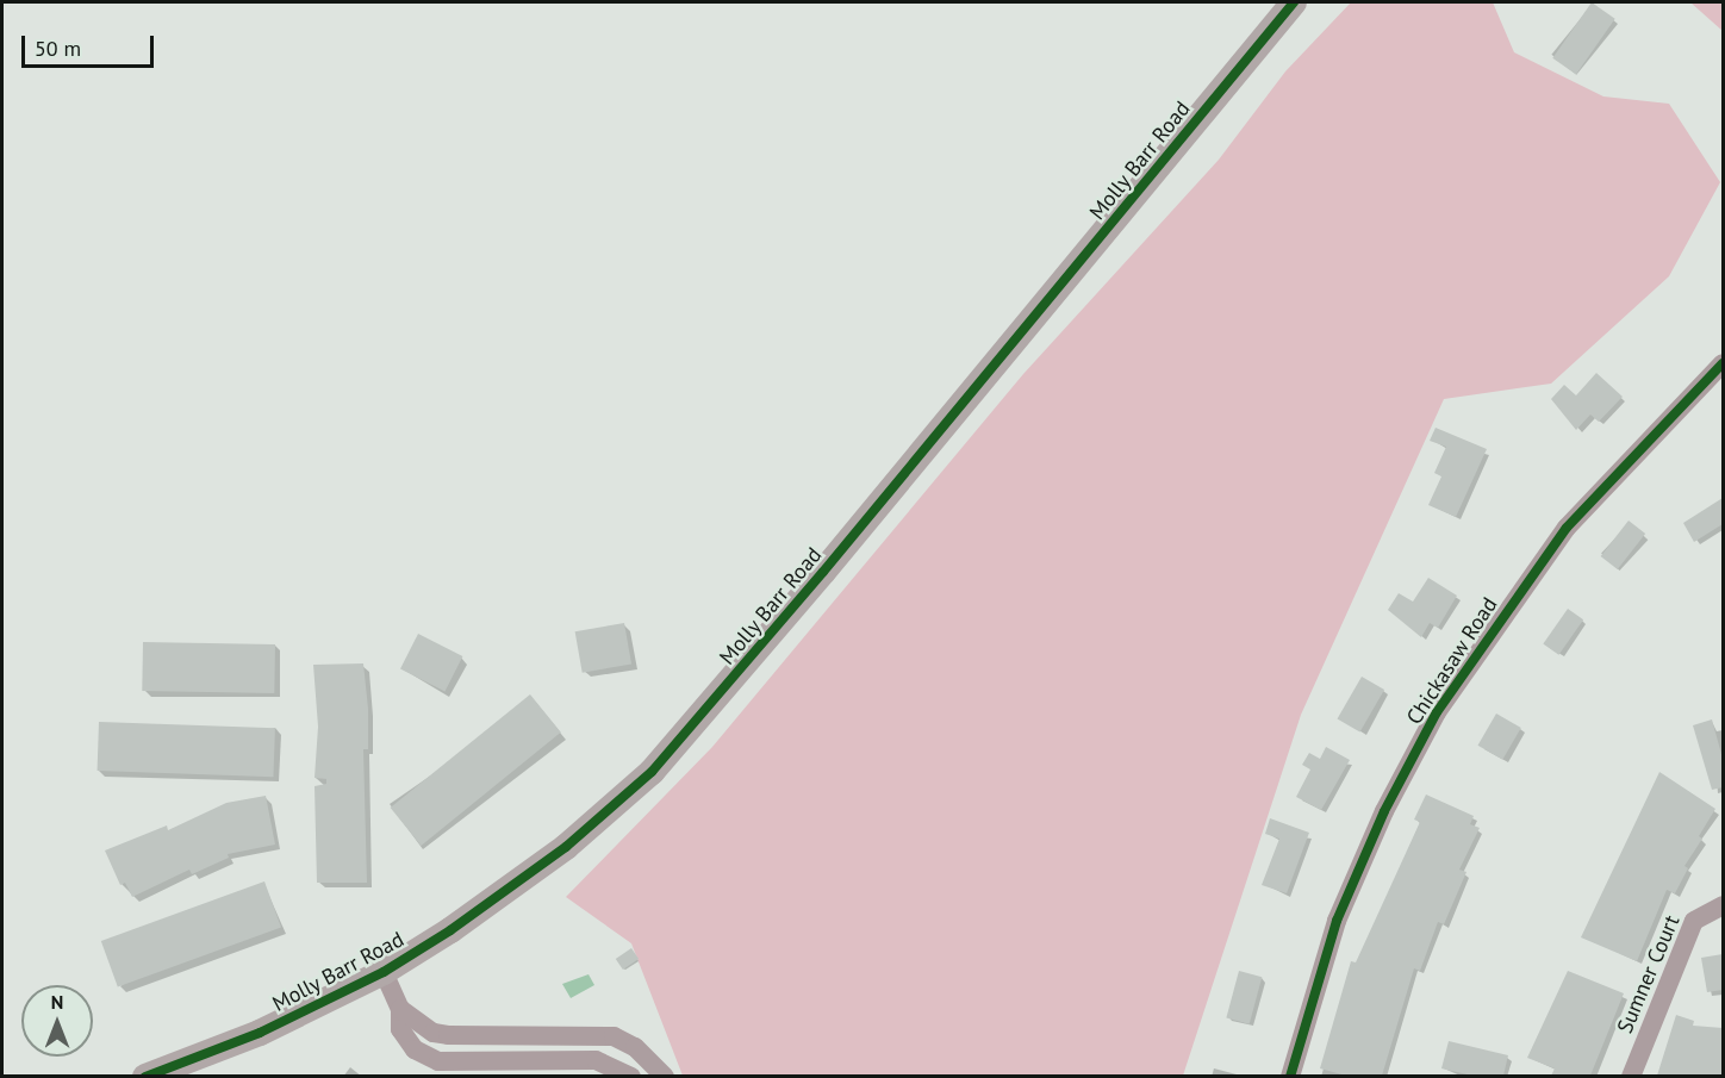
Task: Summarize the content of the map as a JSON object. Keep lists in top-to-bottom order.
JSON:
{
  "streets": {
    "main road": ["Molly Barr Road"],
    "street": ["Chickasaw Road", "Sumner Court"]
  },
  "scale_bar": "50 m",
  "north": "top"
}
